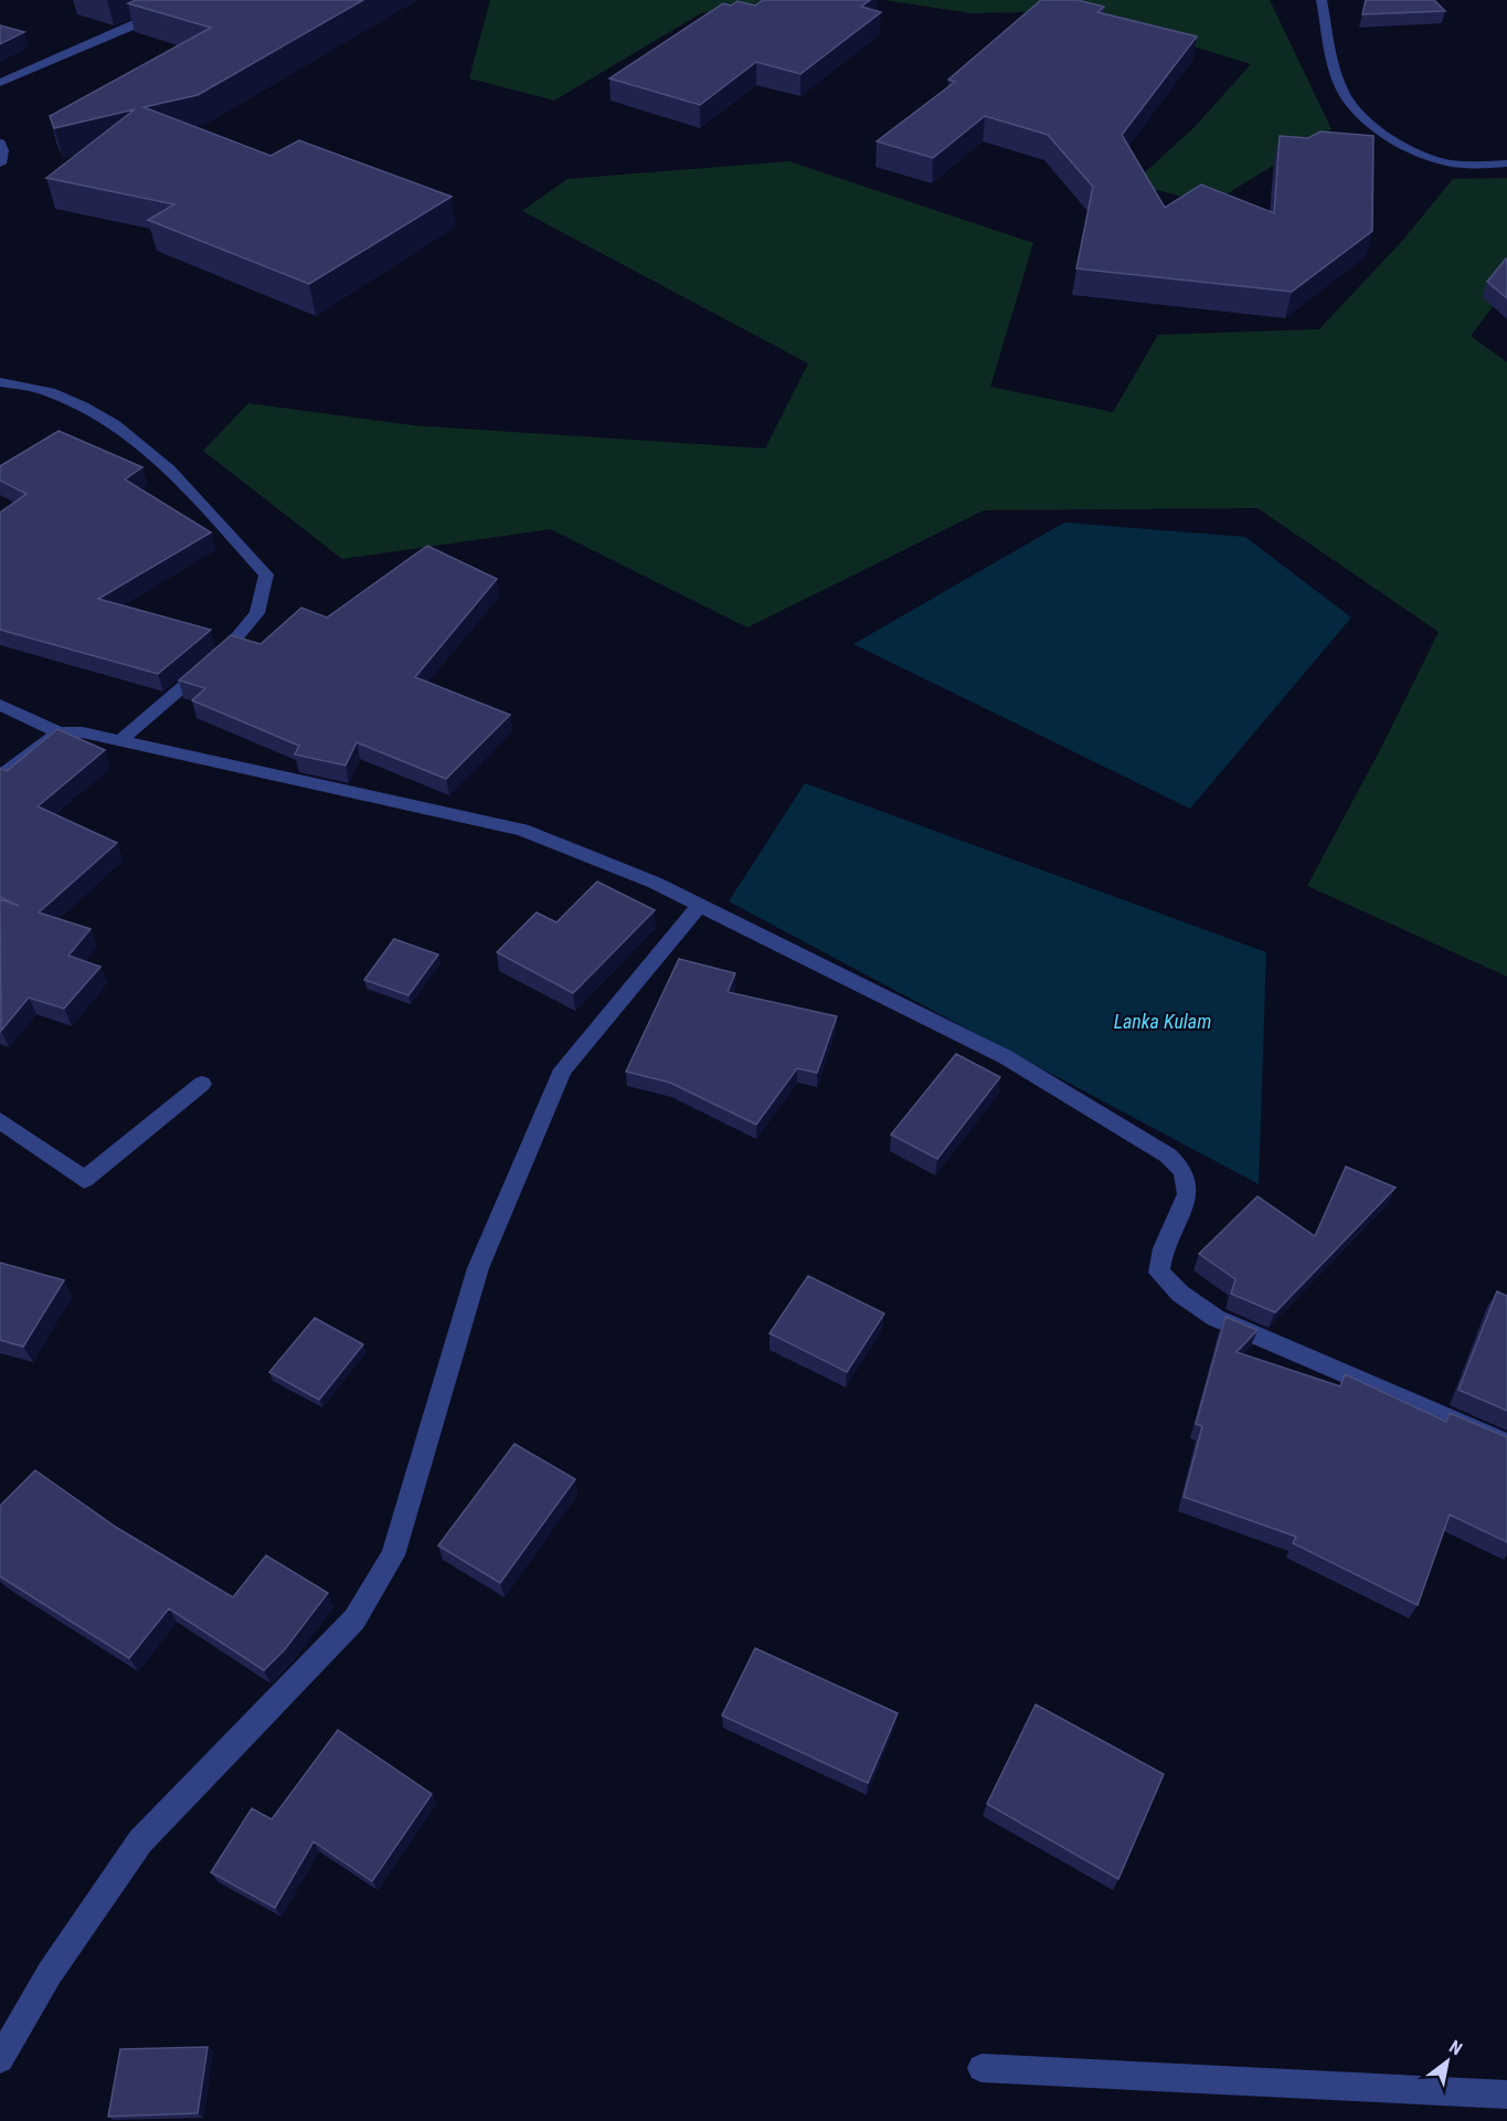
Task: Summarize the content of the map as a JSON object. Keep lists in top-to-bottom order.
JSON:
{
  "water": ["Lanka Kulam"],
  "north": "top right"
}
